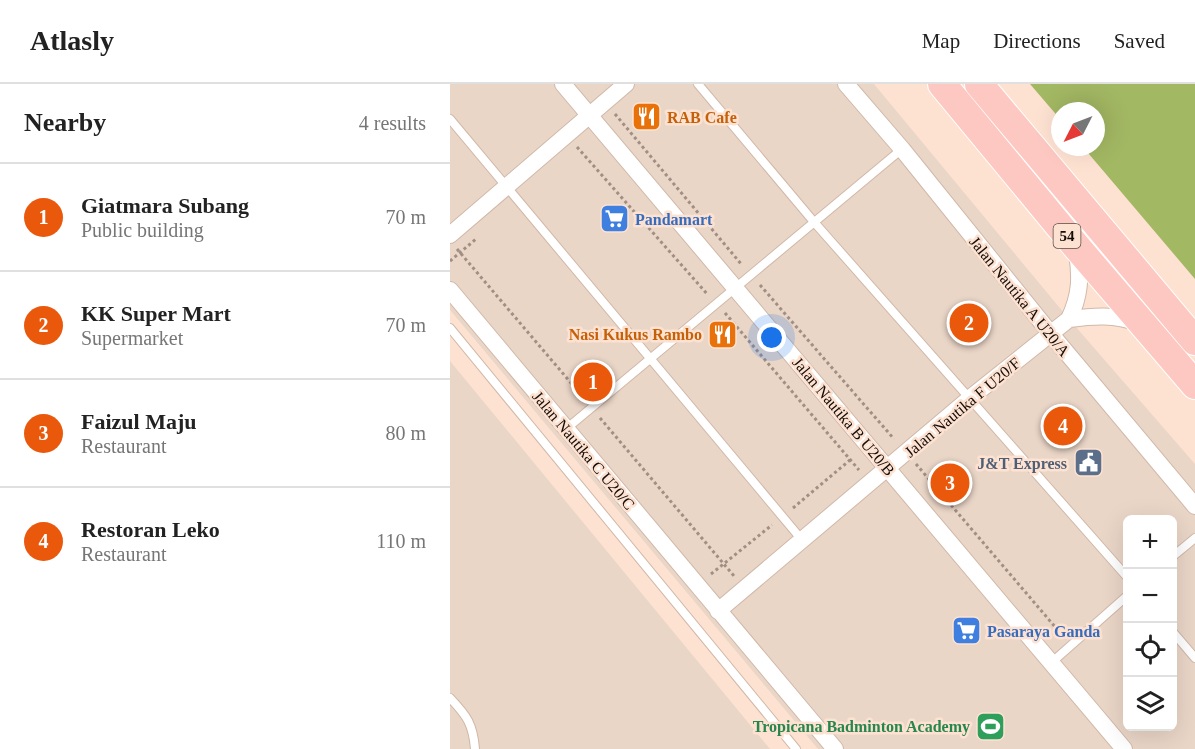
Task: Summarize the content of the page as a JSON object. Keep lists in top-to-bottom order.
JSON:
{
  "streets": {
    "highway": ["54"],
    "street": [
      "Jalan Nautika A U20/A",
      "Jalan Nautika F U20/F",
      "Jalan Nautika B U20/B",
      "Jalan Nautika C U20/C"
    ]
  },
  "crossings": [
    ["Jalan Nautika A U20/A", "Jalan Nautika F U20/F"],
    ["Jalan Nautika F U20/F", "Jalan Nautika B U20/B"],
    ["Jalan Nautika F U20/F", "Jalan Nautika C U20/C"]
  ],
  "places": {
    "restaurant": ["RAB Cafe", "Nasi Kukus Rambo"],
    "supermarket": ["Pandamart", "Pasaraya Ganda"],
    "public building": ["J&T Express"],
    "sports": ["Tropicana Badminton Academy"]
  },
  "north": "bottom left",
  "page": {
    "header": "Atlasly",
    "nav": ["Map", "Directions", "Saved"],
    "heading": ["Nearby", "4 results"],
    "list": [
      {
        "mark": "1",
        "name": "Giatmara Subang",
        "note": "Public building",
        "value": "70 m"
      },
      {
        "mark": "2",
        "name": "KK Super Mart",
        "note": "Supermarket",
        "value": "70 m"
      },
      {
        "mark": "3",
        "name": "Faizul Maju",
        "note": "Restaurant",
        "value": "80 m"
      },
      {
        "mark": "4",
        "name": "Restoran Leko",
        "note": "Restaurant",
        "value": "110 m"
      }
    ],
    "pins": [
      "2",
      "1",
      "4",
      "3"
    ],
    "map_buttons": ["+", "−"]
  }
}
